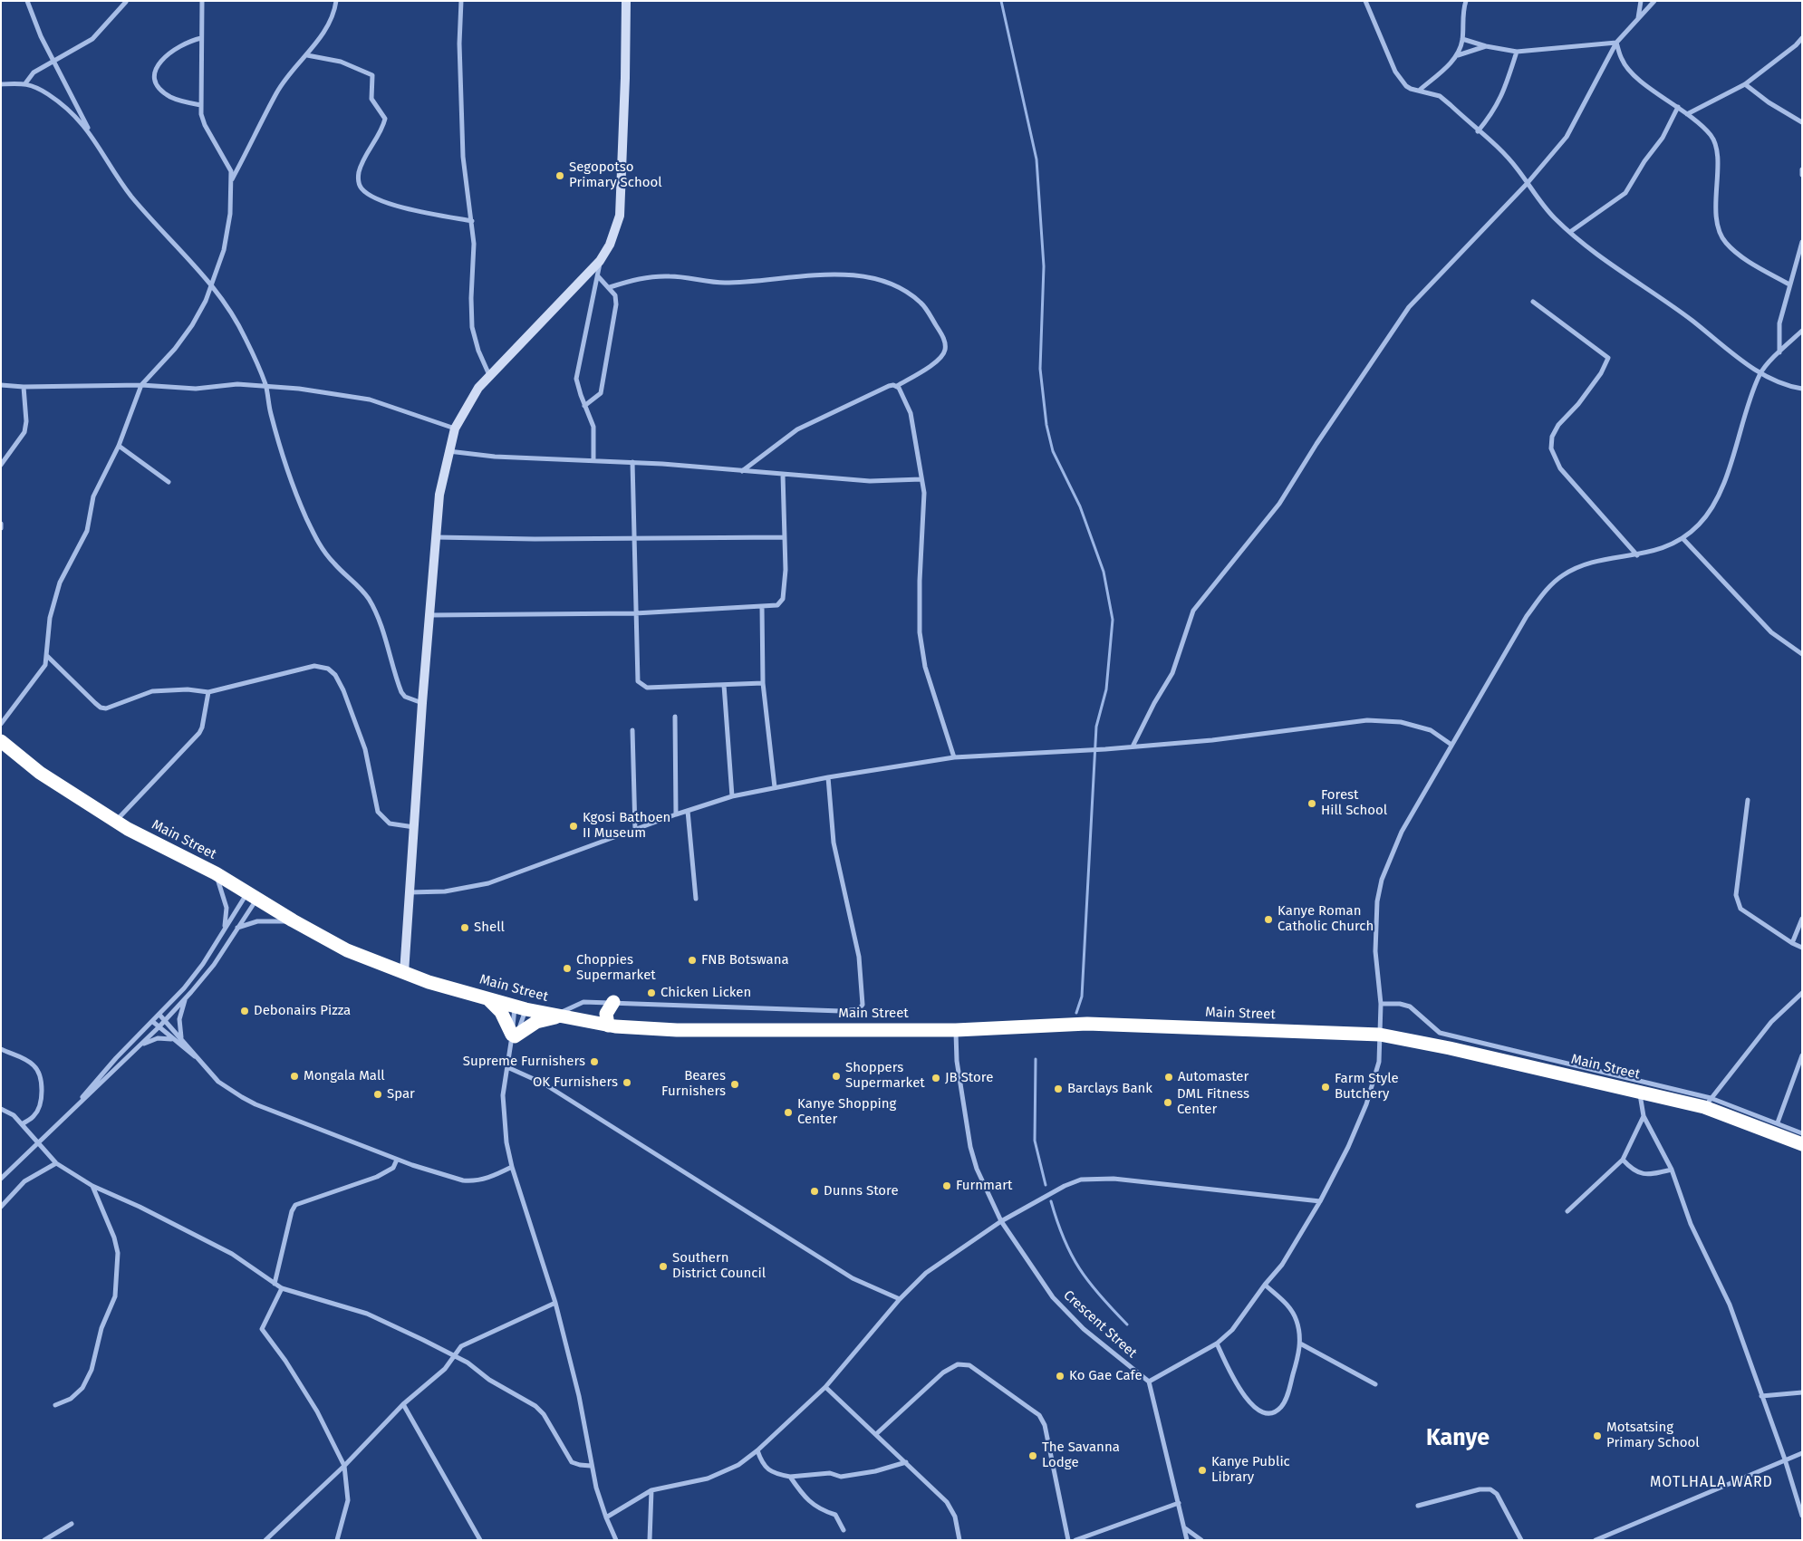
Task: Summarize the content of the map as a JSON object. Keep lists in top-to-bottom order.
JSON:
{
  "streets": {
    "highway": ["Main Street"],
    "street": ["Crescent Street"]
  },
  "crossings": [
    ["Main Street", "Crescent Street"]
  ],
  "districts": ["Kanye", "MOTLHALA WARD"],
  "places": [
    "Segopotso Primary School",
    "Forest Hill School",
    "Kgosi Bathoen II Museum",
    "Kanye Roman Catholic Church",
    "Shell",
    "FNB Botswana",
    "Choppies Supermarket",
    "Chicken Licken",
    "Debonairs Pizza",
    "Supreme Furnishers",
    "Mongala Mall",
    "Shoppers Supermarket",
    "Automaster",
    "JB Store",
    "OK Furnishers",
    "Beares Furnishers",
    "Farm Style Butchery",
    "Barclays Bank",
    "Spar",
    "DML Fitness Center",
    "Kanye Shopping Center",
    "Furnmart",
    "Dunns Store",
    "Southern District Council",
    "Ko Gae Cafe",
    "Motsatsing Primary School",
    "The Savanna Lodge",
    "Kanye Public Library"
  ]
}
